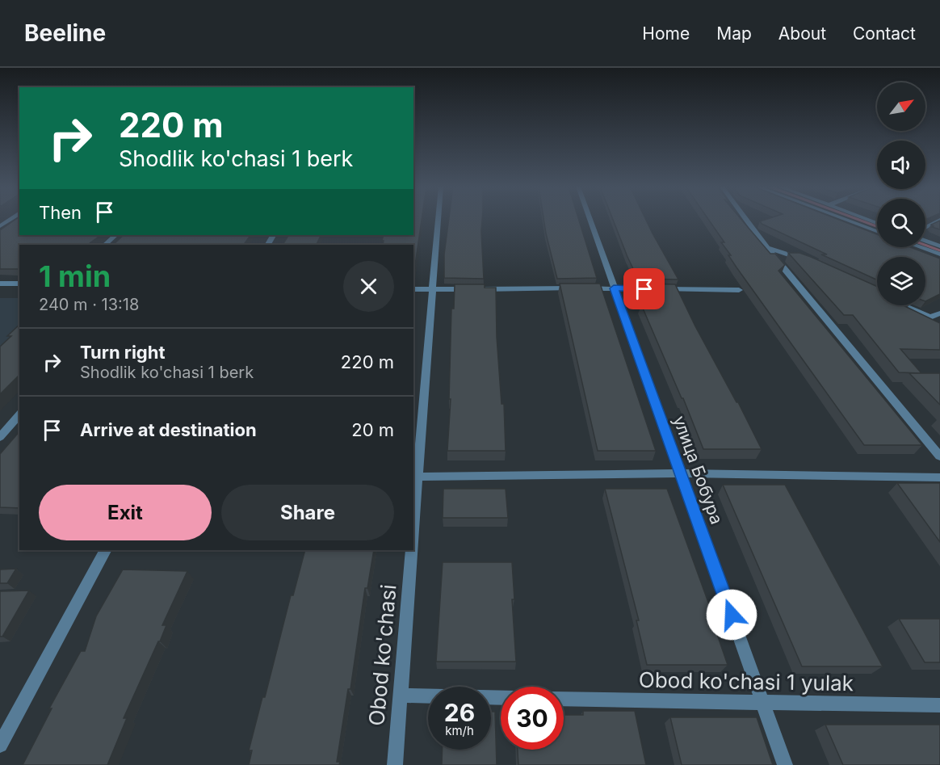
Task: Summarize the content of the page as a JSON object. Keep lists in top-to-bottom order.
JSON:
{
  "streets": {
    "street": ["улица Бобура", "Obod ko'chasi", "Obod ko'chasi 1 yulak"]
  },
  "crossings": [
    ["улица Бобура", "Obod ko'chasi 1 yulak"]
  ],
  "north": "top right",
  "page": {
    "header": "Beeline",
    "nav": [
      "Home",
      "Map",
      "About",
      "Contact"
    ],
    "turn": ["220 m", "Shodlik ko'chasi 1 berk"],
    "then": "Then",
    "heading": ["1 min", "240 m · 13:18"],
    "list": [
      {
        "name": "Turn right",
        "note": "Shodlik ko'chasi 1 berk",
        "value": "220 m"
      },
      {
        "name": "Arrive at destination",
        "value": "20 m"
      }
    ],
    "buttons": ["Exit", "Share"],
    "speed": "26 km/h",
    "limit": "30"
  }
}
